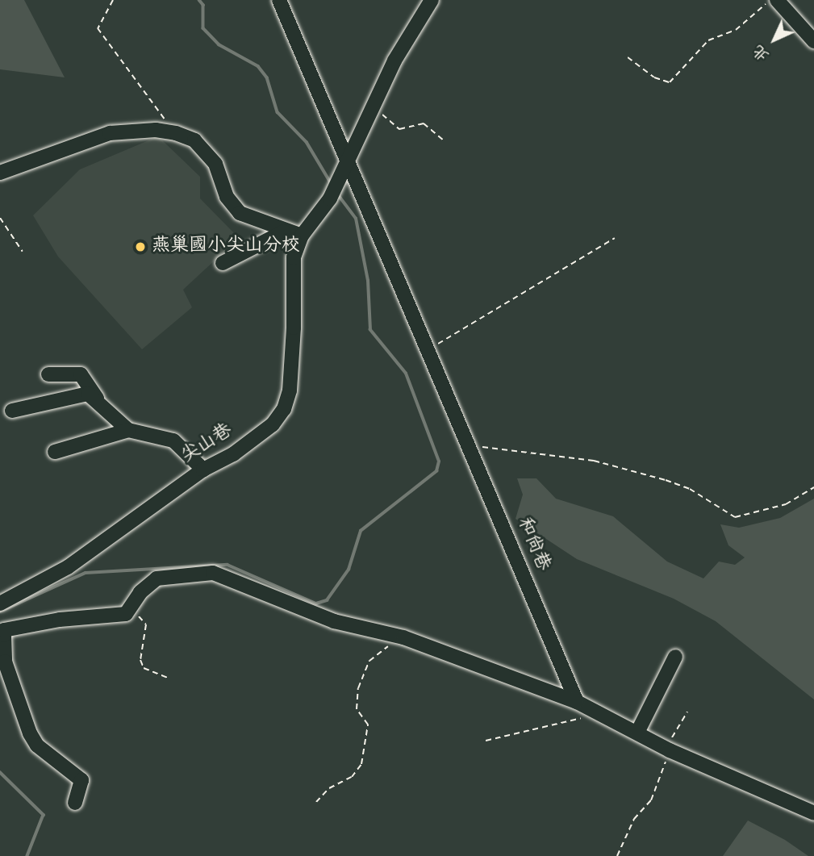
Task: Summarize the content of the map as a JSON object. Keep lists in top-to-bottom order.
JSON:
{
  "streets": {
    "street": ["尖山巷", "和尚巷"]
  },
  "crossings": [
    ["尖山巷", "和尚巷"]
  ],
  "places": ["燕巢國小尖山分校"],
  "north": "bottom left"
}
